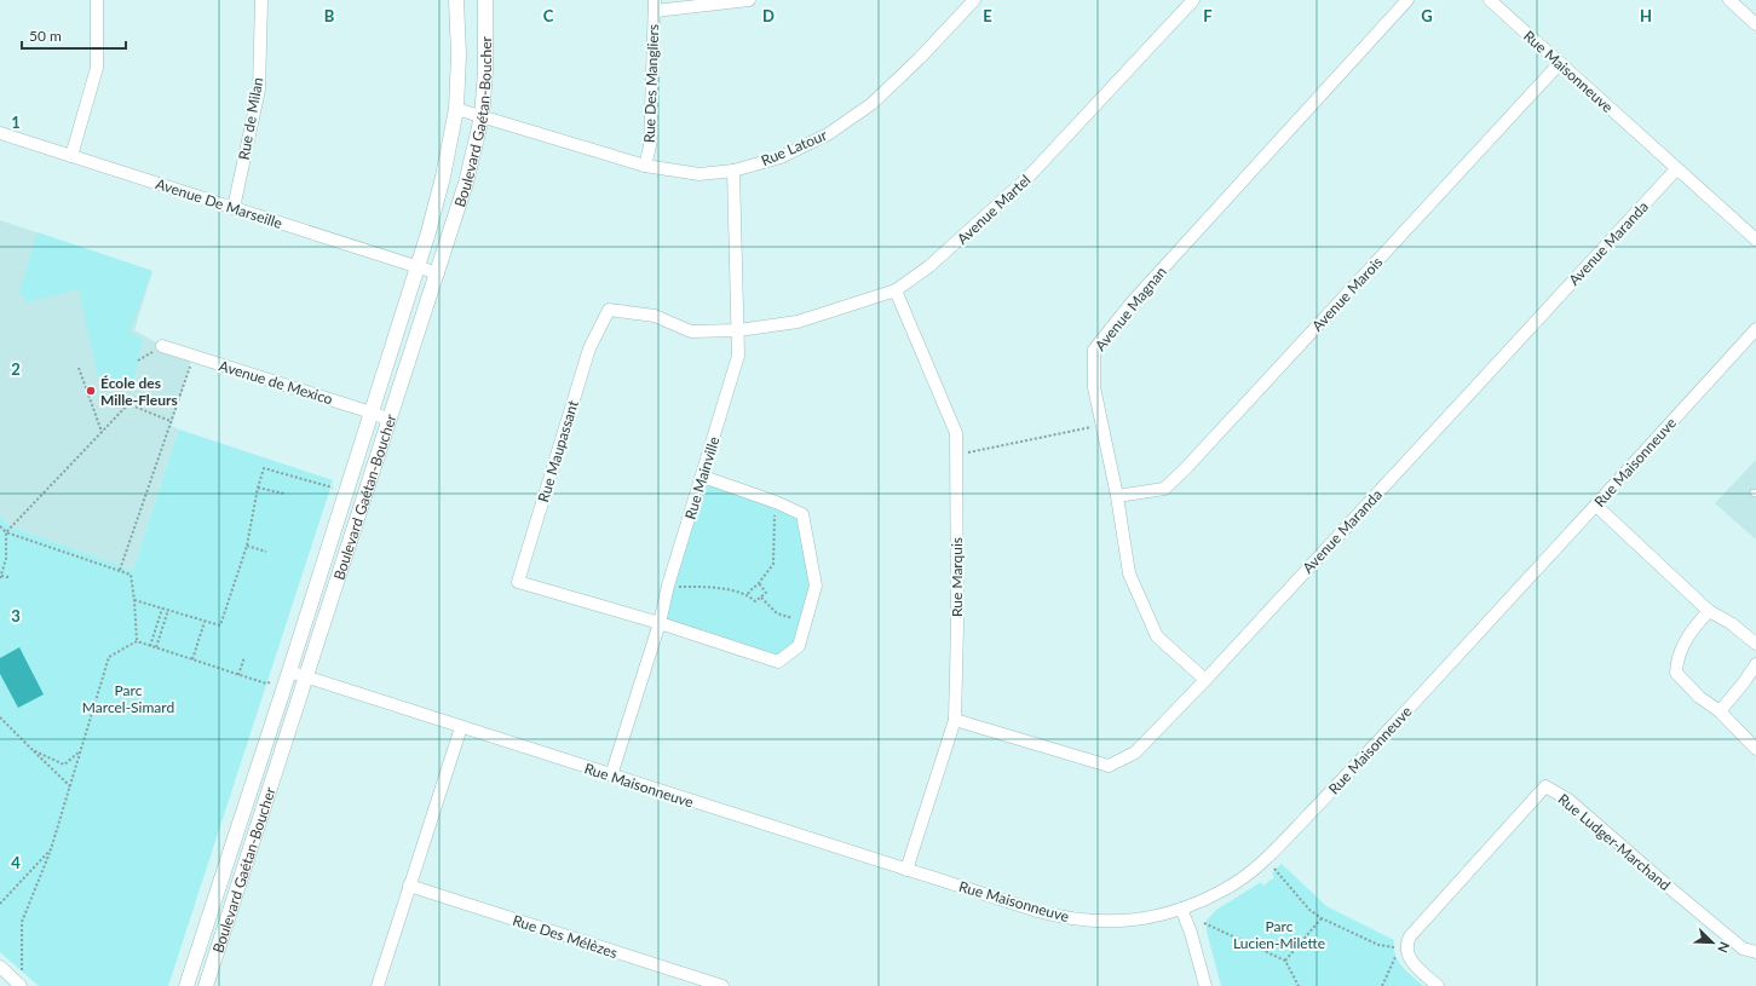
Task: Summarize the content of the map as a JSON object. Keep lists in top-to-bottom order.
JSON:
{
  "streets": {
    "street": [
      "Rue Maisonneuve",
      "Rue Des Mangliers",
      "Rue de Milan",
      "Boulevard Gaétan-Boucher",
      "Rue Latour",
      "Avenue De Marseille",
      "Avenue Martel",
      "Avenue Maranda",
      "Avenue Marois",
      "Avenue Magnan",
      "Avenue de Mexico",
      "Rue Maupassant",
      "Rue Mainville",
      "Rue Marquis",
      "Rue Ludger-Marchand",
      "Rue Des Mélèzes"
    ]
  },
  "crossings": [
    ["Rue Maisonneuve", "Boulevard Gaétan-Boucher"],
    ["Rue Maisonneuve", "Avenue Maranda"],
    ["Rue Maisonneuve", "Avenue Marois"],
    ["Rue Maisonneuve", "Rue Mainville"],
    ["Rue Maisonneuve", "Rue Marquis"],
    ["Rue Des Mangliers", "Rue Latour"],
    ["Rue de Milan", "Avenue De Marseille"],
    ["Boulevard Gaétan-Boucher", "Rue Latour"],
    ["Boulevard Gaétan-Boucher", "Avenue De Marseille"],
    ["Boulevard Gaétan-Boucher", "Avenue de Mexico"],
    ["Rue Latour", "Rue Mainville"],
    ["Avenue Martel", "Rue Maupassant"],
    ["Avenue Martel", "Rue Mainville"],
    ["Avenue Martel", "Rue Marquis"],
    ["Avenue Maranda", "Avenue Magnan"],
    ["Avenue Maranda", "Rue Marquis"],
    ["Avenue Marois", "Avenue Magnan"],
    ["Rue Maupassant", "Rue Mainville"]
  ],
  "parks": ["Parc Marcel-Simard", "Parc Lucien-Milette"],
  "places": ["École des Mille-Fleurs"],
  "scale_bar": "50 m",
  "north": "bottom right",
  "grid": {
    "columns": [
      "B",
      "C",
      "D",
      "E",
      "F",
      "G",
      "H"
    ],
    "rows": [
      "1",
      "2",
      "3",
      "4"
    ]
  }
}
